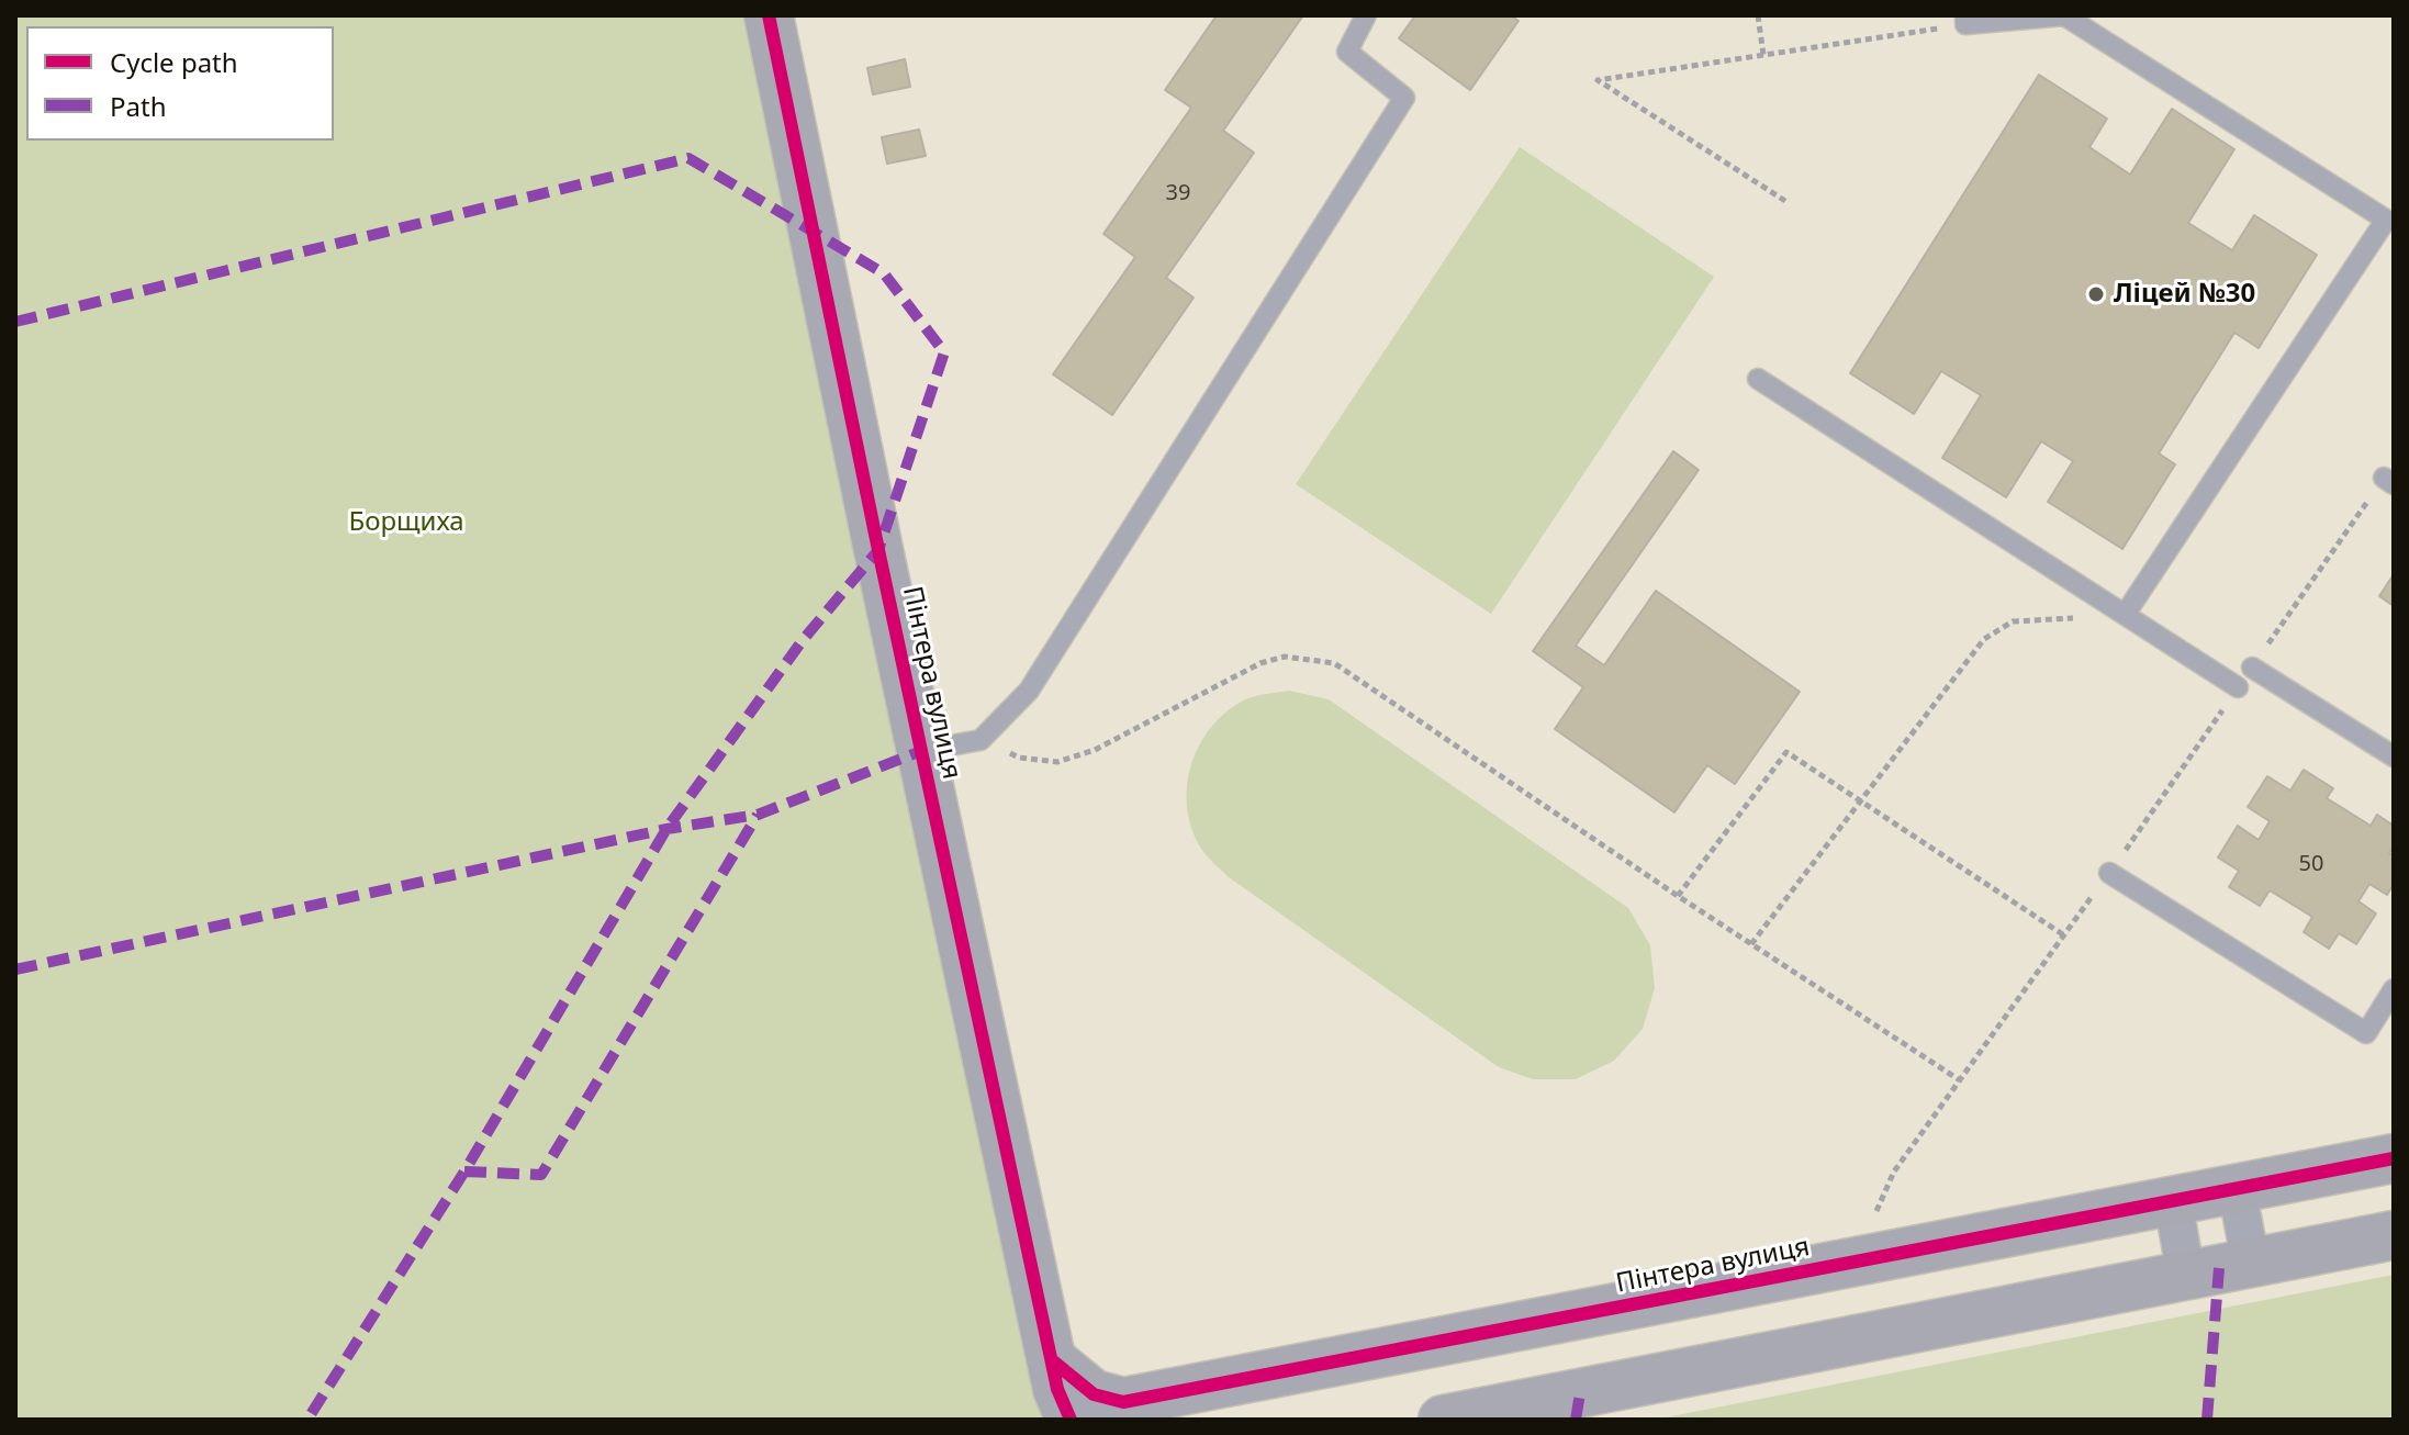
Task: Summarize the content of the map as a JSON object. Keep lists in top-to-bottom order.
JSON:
{
  "streets": {
    "street": ["Пінтера вулиця"]
  },
  "parks": ["Борщиха"],
  "places": ["Ліцей №30"],
  "house_numbers": ["39", "50"],
  "legend": ["Cycle path", "Path"]
}
